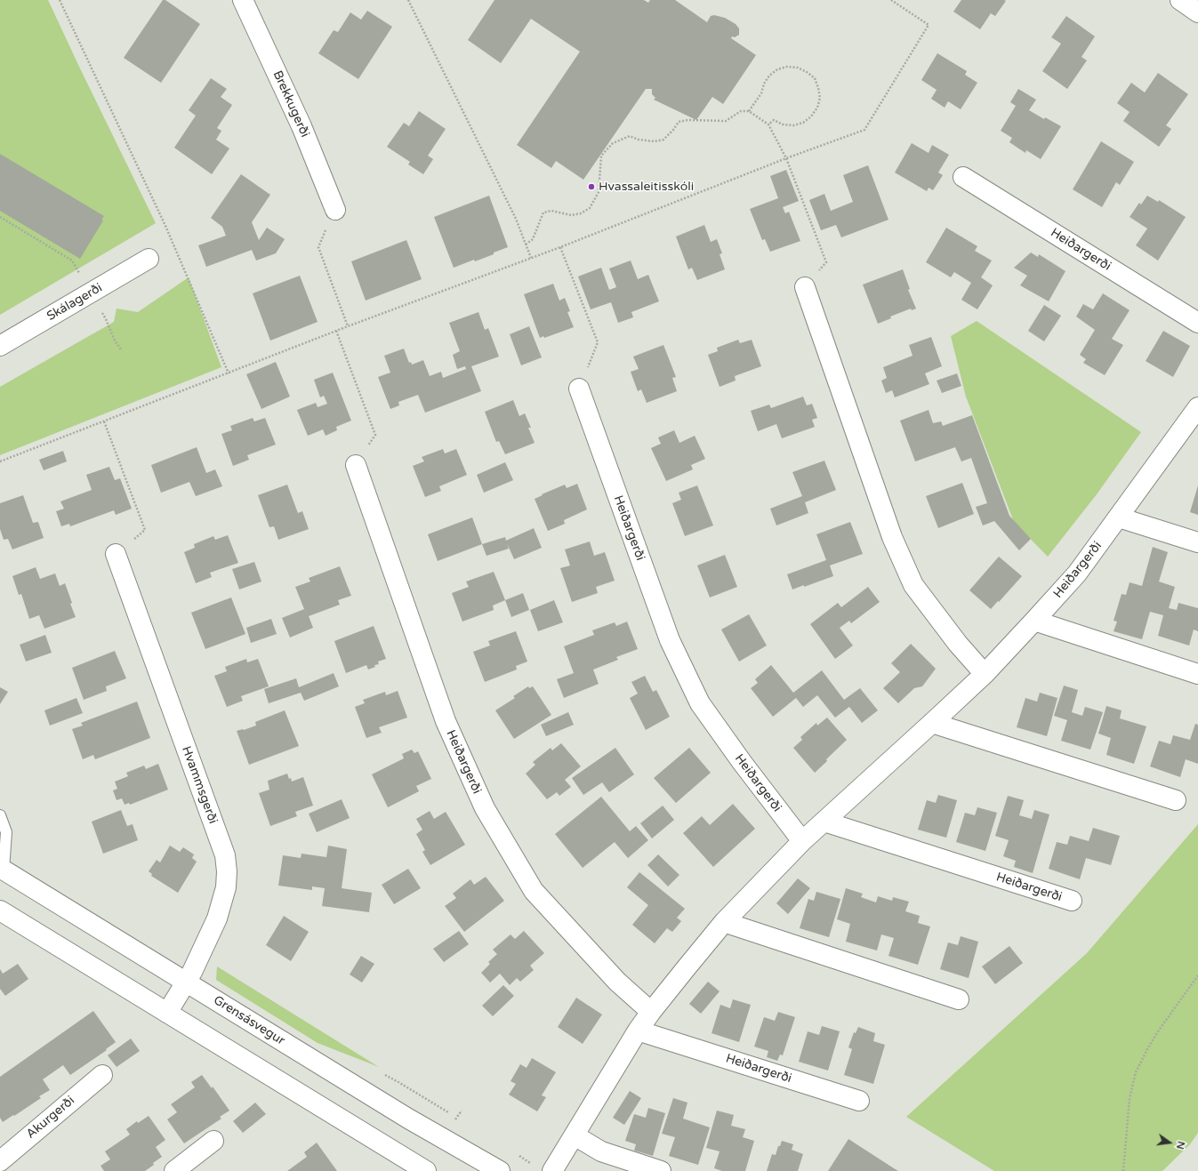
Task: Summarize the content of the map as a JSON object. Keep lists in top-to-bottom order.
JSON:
{
  "streets": {
    "street": [
      "Brekkugerði",
      "Heiðargerði",
      "Skálagerði",
      "Hvammsgerði",
      "Grensásvegur",
      "Akurgerði"
    ]
  },
  "crossings": [
    ["Hvammsgerði", "Grensásvegur"]
  ],
  "places": ["Hvassaleitisskóli"],
  "north": "right"
}
